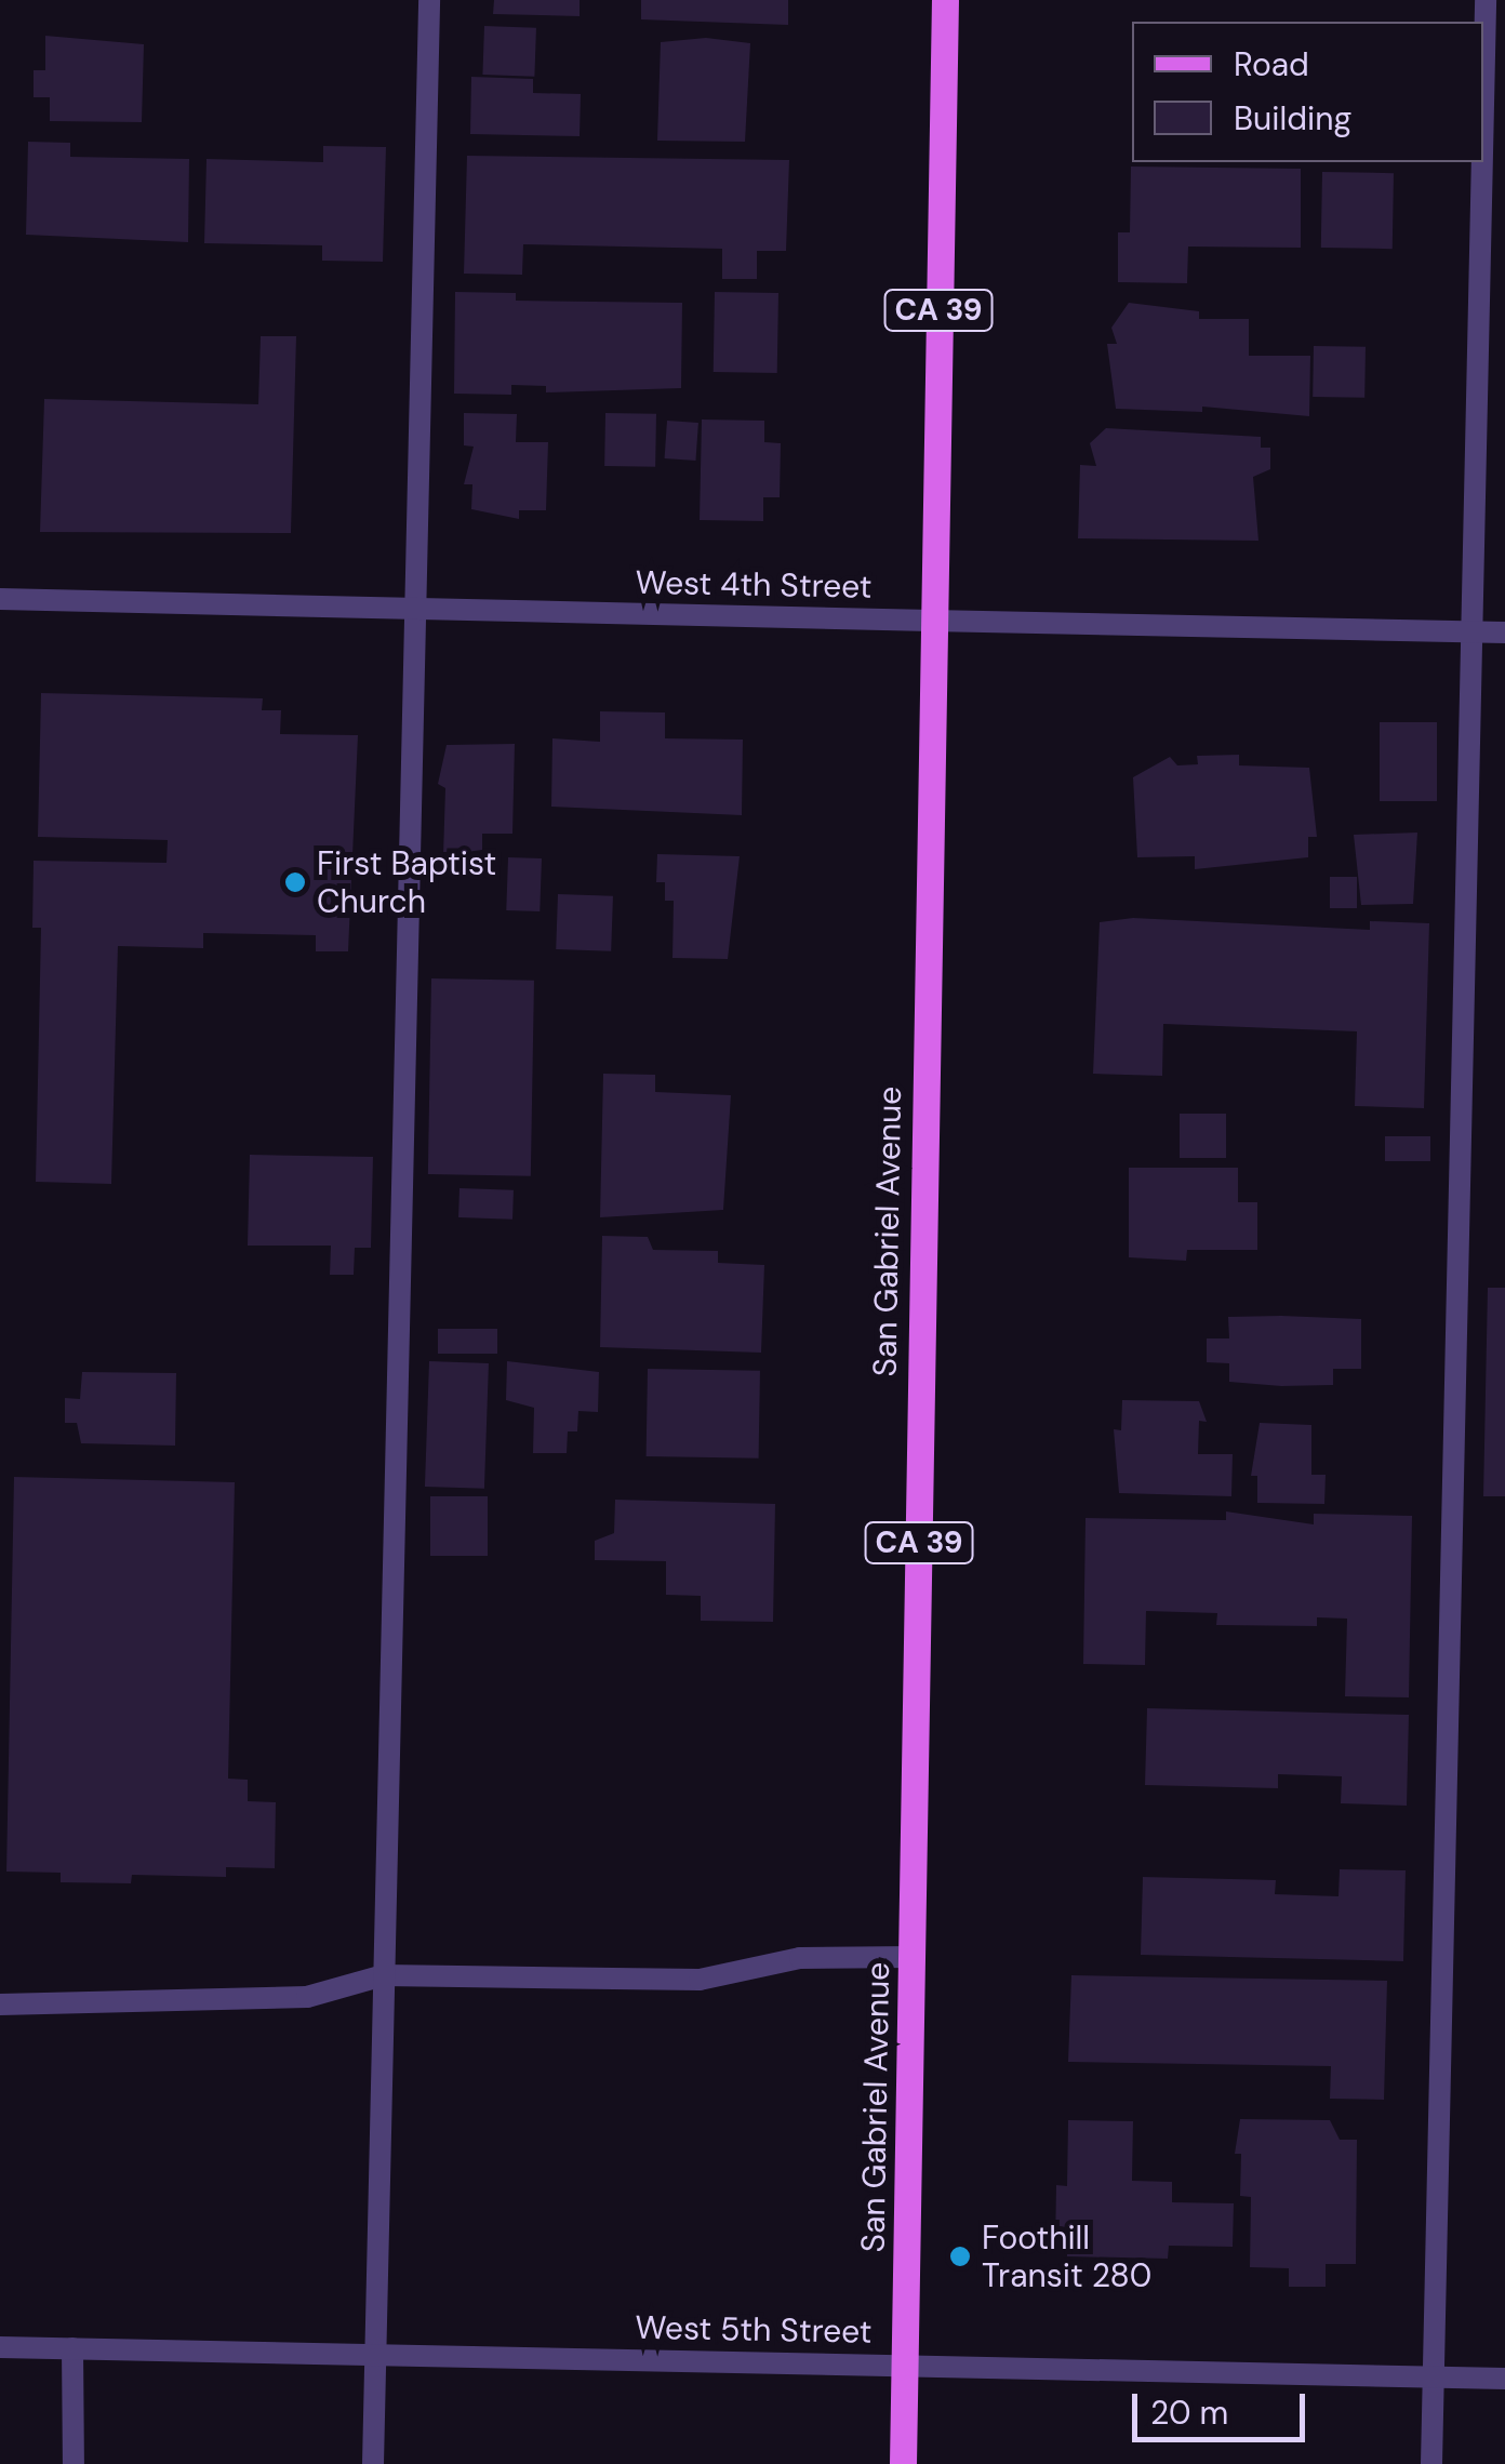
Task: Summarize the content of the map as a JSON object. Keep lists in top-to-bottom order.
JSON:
{
  "streets": {
    "main road": ["CA 39", "San Gabriel Avenue"],
    "street": ["West 4th Street", "West 5th Street"]
  },
  "crossings": [
    ["West 4th Street", "San Gabriel Avenue"],
    ["San Gabriel Avenue", "West 5th Street"]
  ],
  "places": ["First Baptist Church", "Foothill Transit 280"],
  "legend": ["Road", "Building"],
  "scale_bar": "20 m"
}
